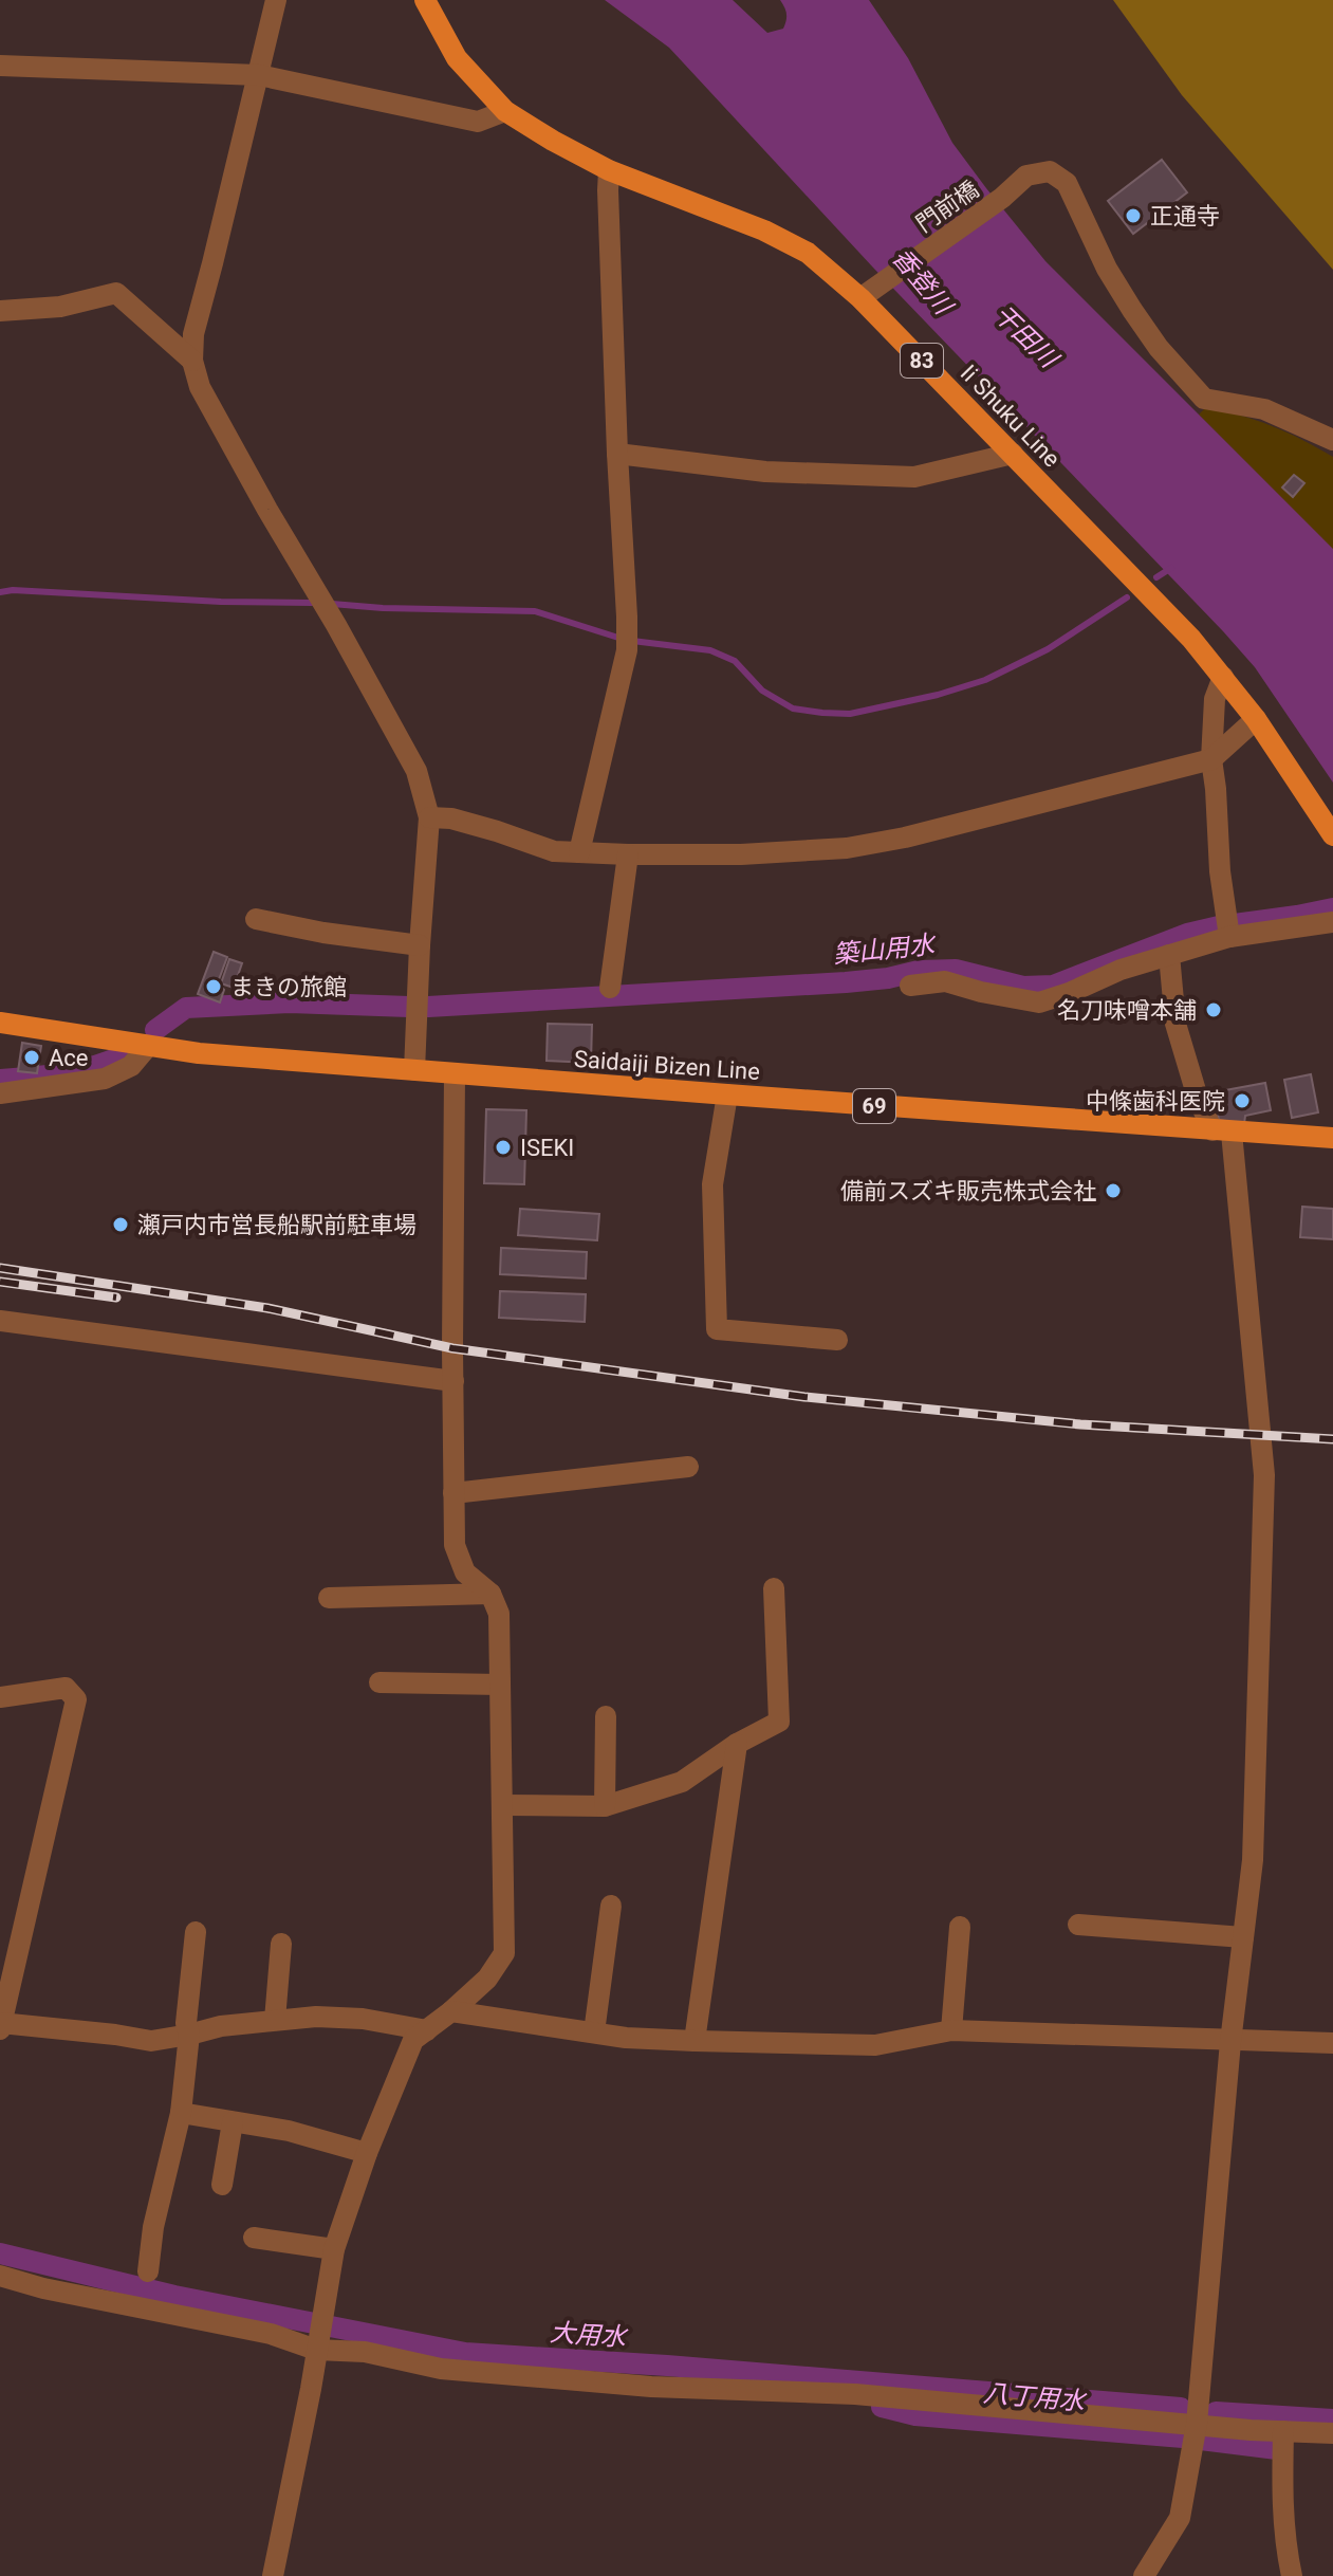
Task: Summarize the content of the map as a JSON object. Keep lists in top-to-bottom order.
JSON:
{
  "streets": {
    "main road": [
      "83",
      "Ii Shuku Line",
      "Saidaiji Bizen Line",
      "69"
    ],
    "street": ["門前橋"]
  },
  "crossings": [
    ["門前橋", "Ii Shuku Line"]
  ],
  "water": [
    "香登川",
    "干田川",
    "築山用水",
    "大用水",
    "八丁用水"
  ],
  "places": [
    "正通寺",
    "まきの旅館",
    "名刀味噌本舗",
    "Ace",
    "中條歯科医院",
    "ISEKI",
    "備前スズキ販売株式会社",
    "瀬戸内市営長船駅前駐車場"
  ]
}
